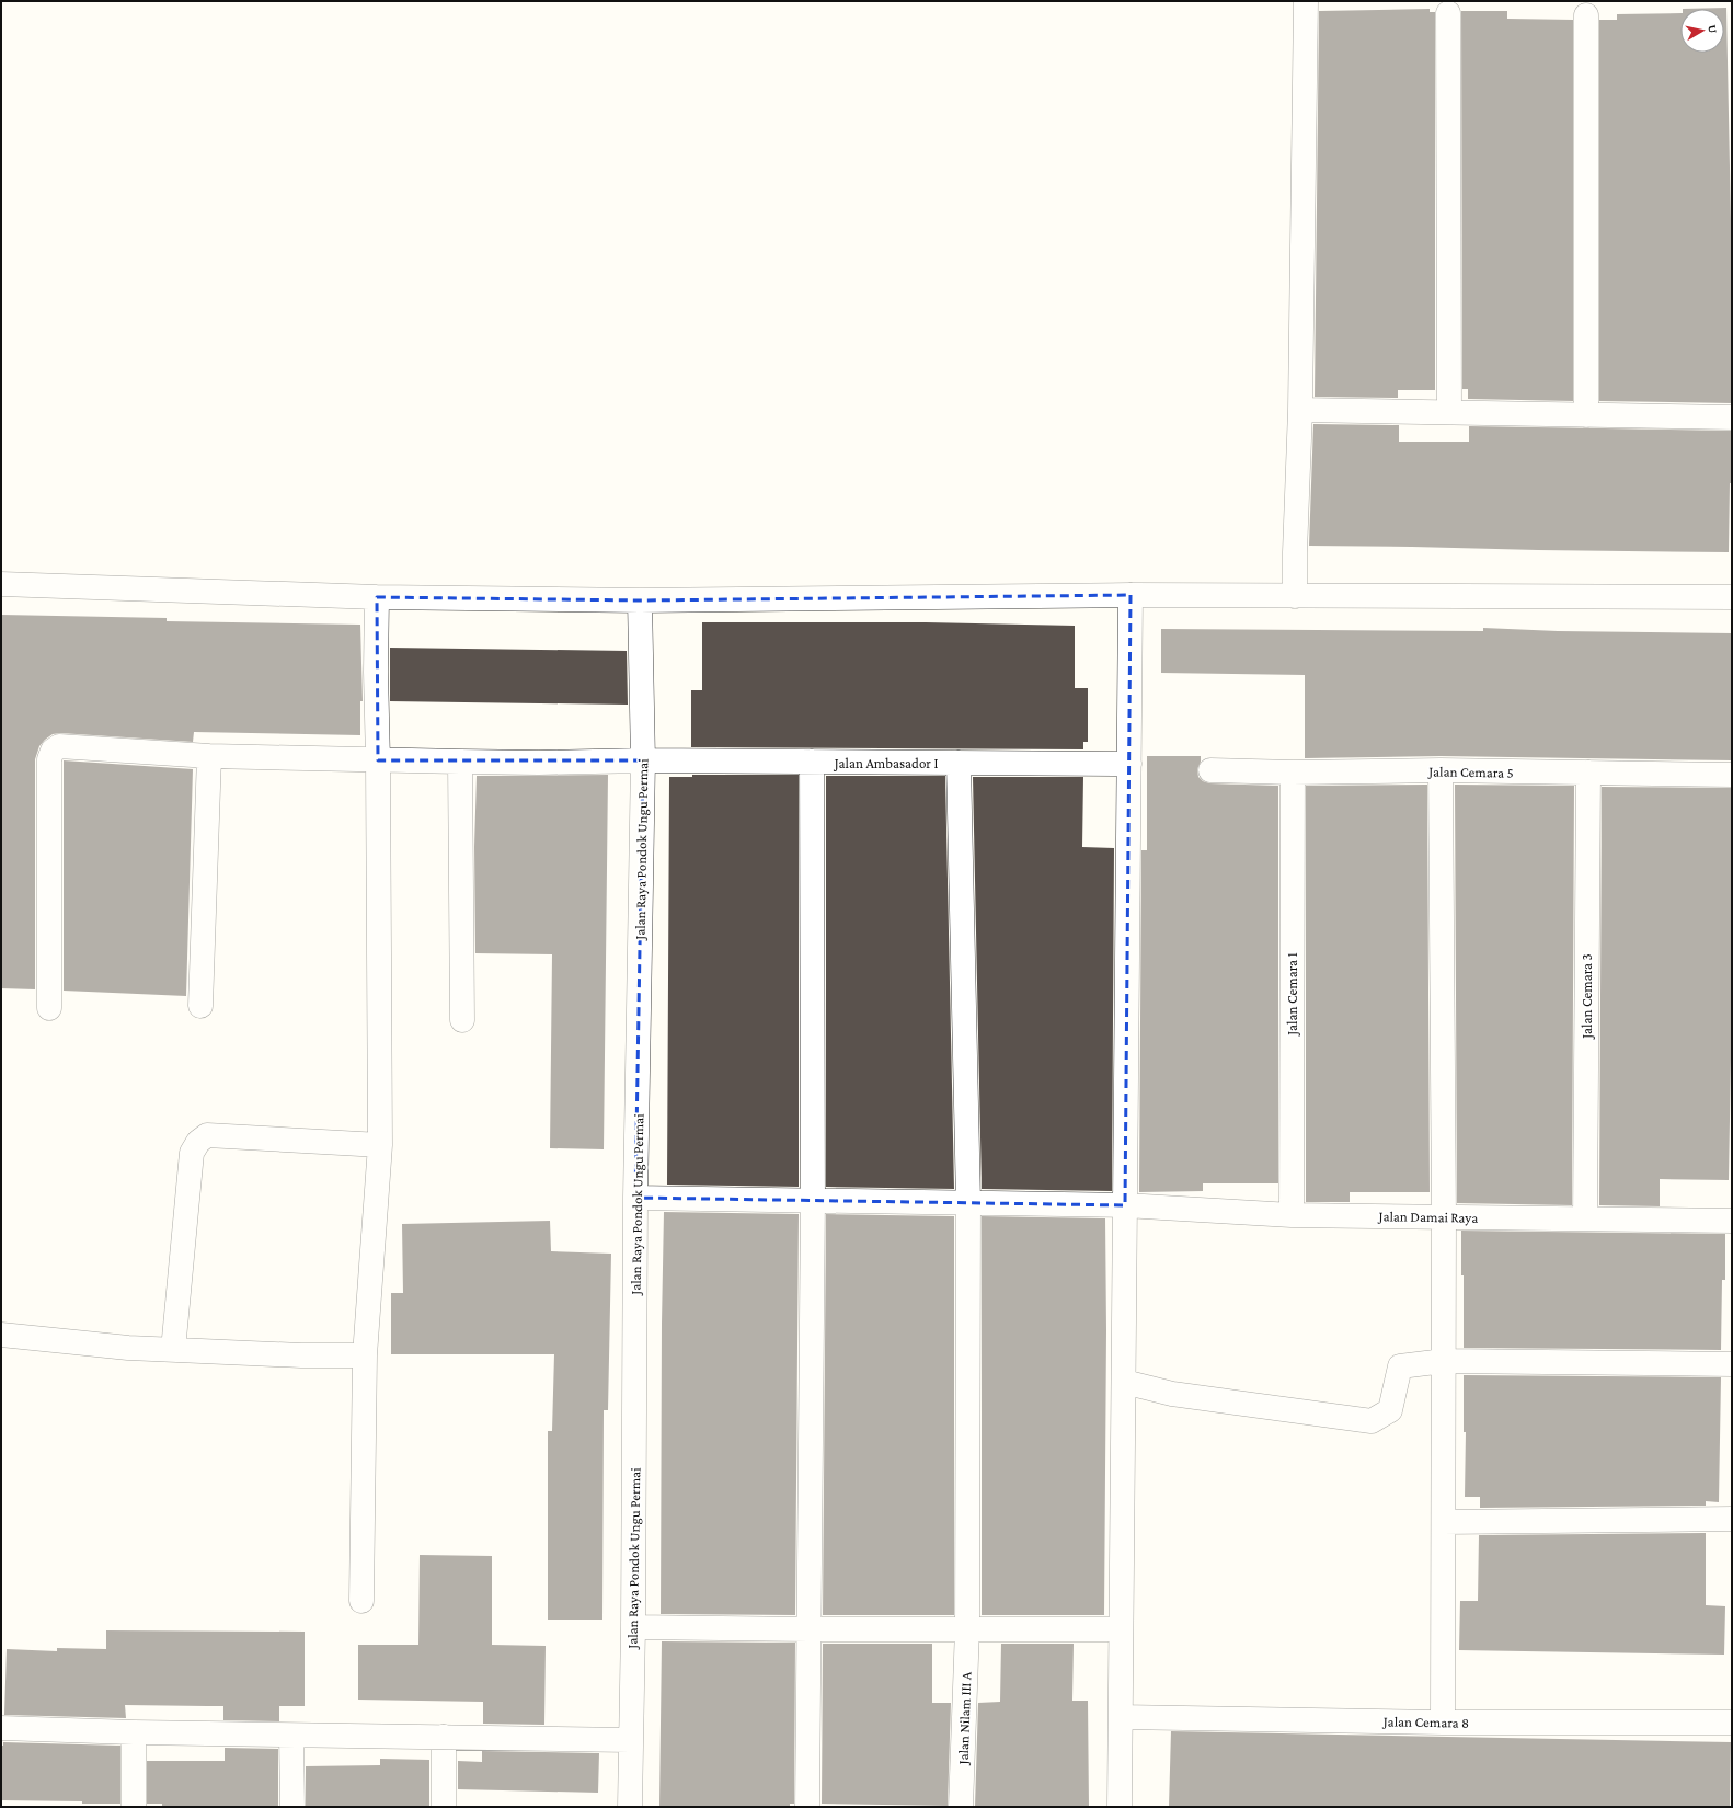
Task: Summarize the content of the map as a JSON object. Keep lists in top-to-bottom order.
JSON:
{
  "streets": {
    "street": [
      "Jalan Ambasador I",
      "Jalan Cemara 5",
      "Jalan Raya Pondok Ungu Permai",
      "Jalan Cemara 1",
      "Jalan Cemara 3",
      "Jalan Damai Raya",
      "Jalan Nilam III A",
      "Jalan Cemara 8"
    ]
  },
  "crossings": [
    ["Jalan Ambasador I", "Jalan Raya Pondok Ungu Permai"],
    ["Jalan Ambasador I", "Jalan Nilam III A"],
    ["Jalan Cemara 5", "Jalan Cemara 1"],
    ["Jalan Cemara 5", "Jalan Cemara 3"],
    ["Jalan Raya Pondok Ungu Permai", "Jalan Damai Raya"],
    ["Jalan Cemara 1", "Jalan Damai Raya"],
    ["Jalan Cemara 3", "Jalan Damai Raya"],
    ["Jalan Damai Raya", "Jalan Nilam III A"]
  ],
  "north": "right"
}
